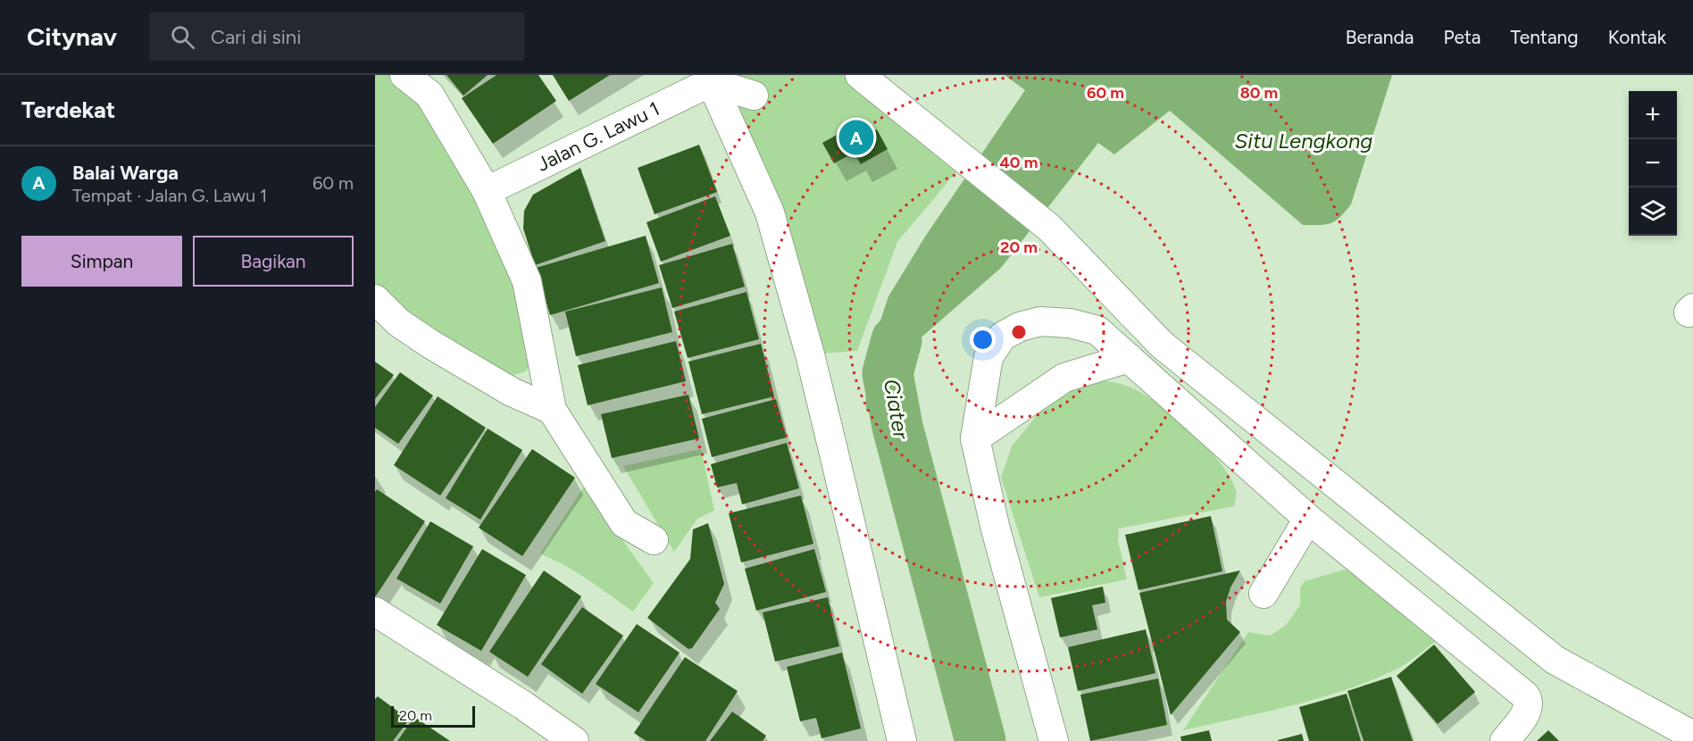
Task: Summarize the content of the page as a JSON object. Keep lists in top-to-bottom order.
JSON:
{
  "streets": {
    "street": ["Jalan G. Lawu 1"]
  },
  "water": ["Situ Lengkong", "Ciater"],
  "scale_bar": "20 m",
  "page": {
    "header": "Citynav",
    "search": "Cari di sini",
    "nav": [
      "Beranda",
      "Peta",
      "Tentang",
      "Kontak"
    ],
    "heading": "Terdekat",
    "map_buttons": ["+", "−"],
    "pins": "A",
    "list": [
      {
        "mark": "A",
        "name": "Balai Warga",
        "note": "Tempat · Jalan G. Lawu 1",
        "value": "60 m"
      }
    ],
    "buttons": ["Simpan", "Bagikan"],
    "scale": "20 m"
  },
  "rings": [
    "80 m",
    "60 m",
    "40 m",
    "20 m"
  ]
}
